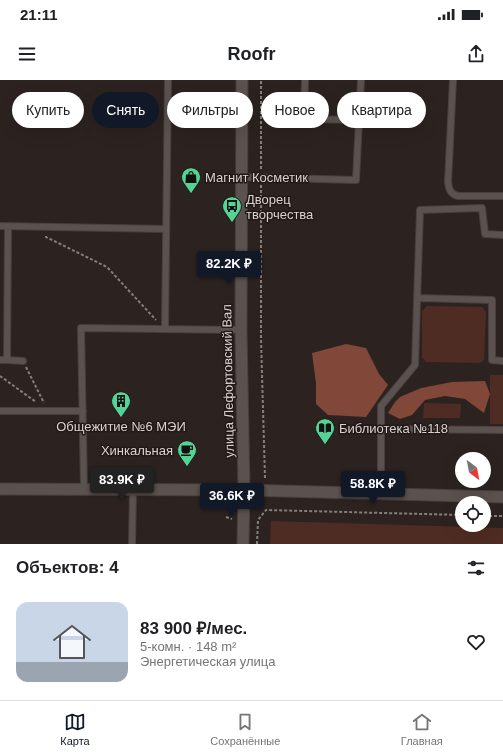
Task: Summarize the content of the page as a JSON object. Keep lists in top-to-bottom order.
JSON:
{
  "streets": {
    "street": ["улица Лефортовский Вал"]
  },
  "places": {
    "shop": ["Магнит Косметик"],
    "bus stop": ["Дворец творчества"],
    "building": ["Общежитие №6 МЭИ"],
    "library": ["Библиотека №118"],
    "cafe": ["Хинкальная"]
  },
  "north": "bottom right",
  "page": {
    "status": "21:11",
    "header": "Roofr",
    "chip": [
      "Купить",
      "Снять",
      "Фильтры",
      "Новое",
      "Квартира"
    ],
    "price": [
      "82.2K ₽",
      "83.9K ₽",
      "58.8K ₽",
      "36.6K ₽"
    ],
    "heading": "Объектов: 4",
    "list": [
      {
        "name": "83 900 ₽/мес.",
        "note": "5-комн. · 148 m² · Энергетическая улица"
      }
    ],
    "tabs": ["Карта", "Сохранённые", "Главная"]
  }
}
